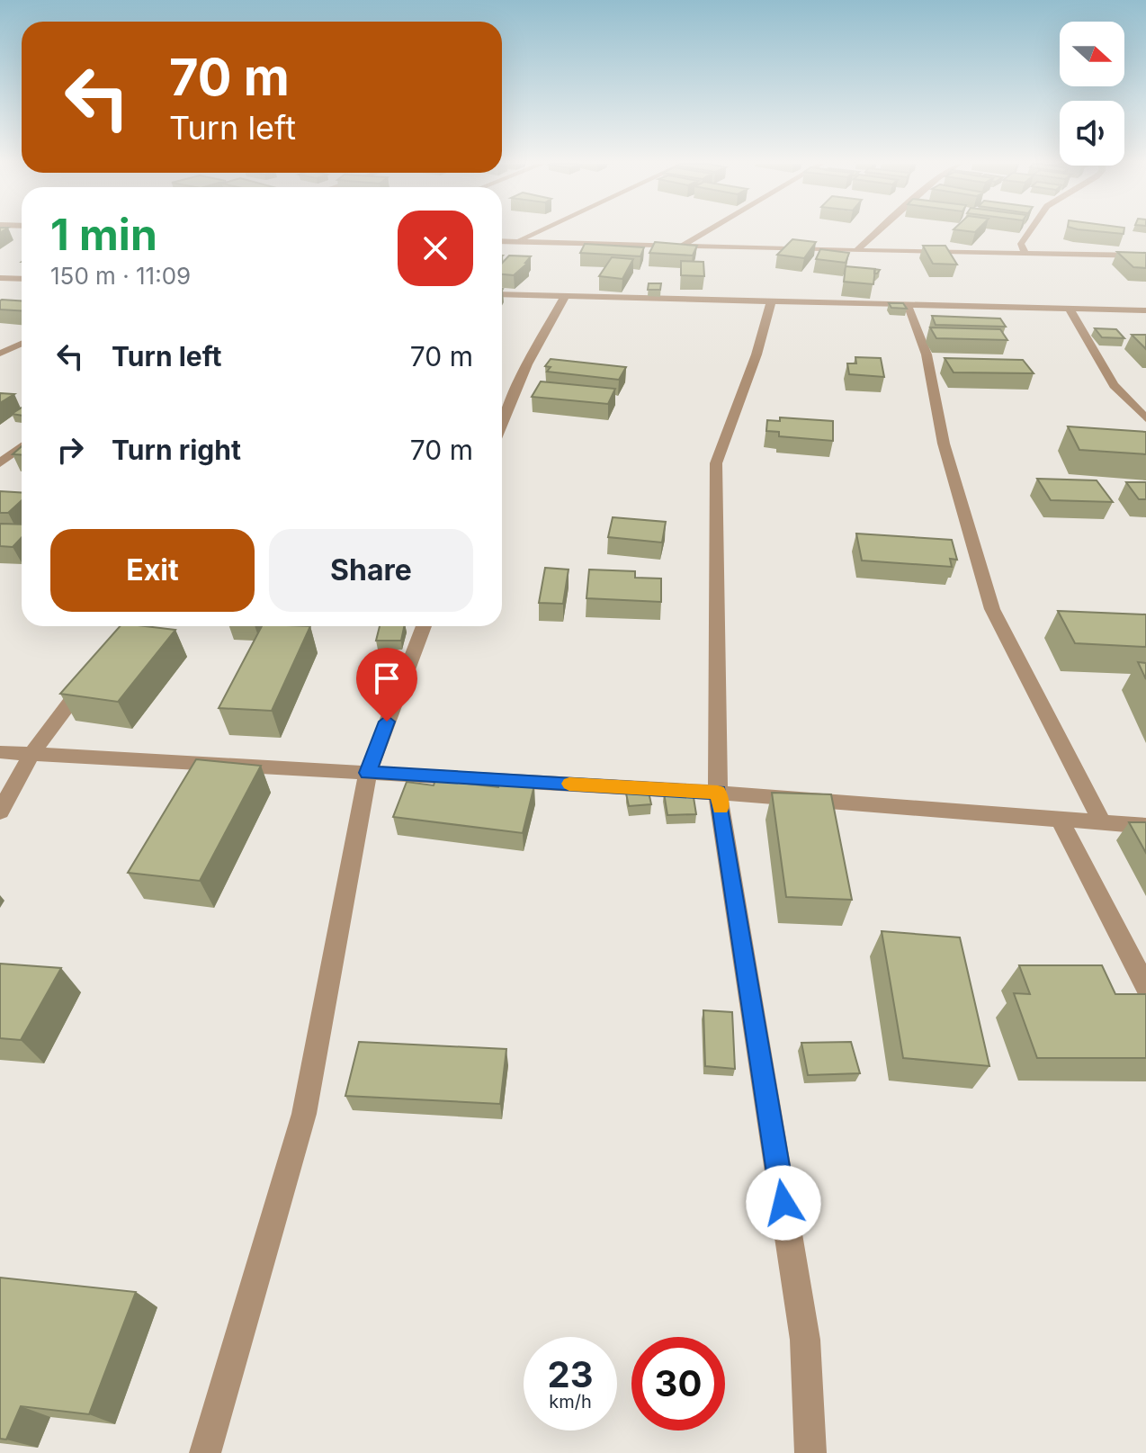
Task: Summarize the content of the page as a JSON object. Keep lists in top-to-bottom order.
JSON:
{
  "north": "right",
  "page": {
    "turn": ["70 m", "Turn left"],
    "heading": ["1 min", "150 m · 11:09"],
    "list": [
      {
        "name": "Turn left",
        "value": "70 m"
      },
      {
        "name": "Turn right",
        "value": "70 m"
      }
    ],
    "buttons": ["Exit", "Share"],
    "speed": "23 km/h",
    "limit": "30"
  }
}
